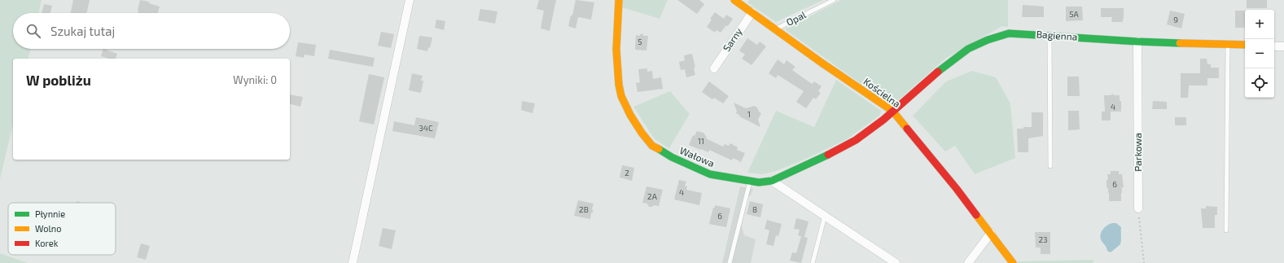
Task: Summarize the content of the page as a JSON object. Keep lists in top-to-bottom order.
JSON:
{
  "streets": {
    "street": [
      "Bagienna",
      "Sarny",
      "Kościelna",
      "Parkowa",
      "Wałowa"
    ],
    "lane": ["Opal"]
  },
  "crossings": [
    ["Opal", "Kościelna"],
    ["Bagienna", "Kościelna"],
    ["Bagienna", "Parkowa"],
    ["Bagienna", "Wałowa"],
    ["Sarny", "Kościelna"],
    ["Kościelna", "Wałowa"]
  ],
  "house_numbers": [
    "5A",
    "9",
    "5",
    "4",
    "1",
    "34C",
    "11",
    "2",
    "6",
    "4",
    "2A",
    "2B",
    "8",
    "6",
    "23"
  ],
  "legend": ["Płynnie", "Wolno", "Korek"],
  "page": {
    "map_buttons": ["+", "−"],
    "search": "Szukaj tutaj",
    "heading": ["W pobliżu", "Wyniki: 0"]
  }
}
